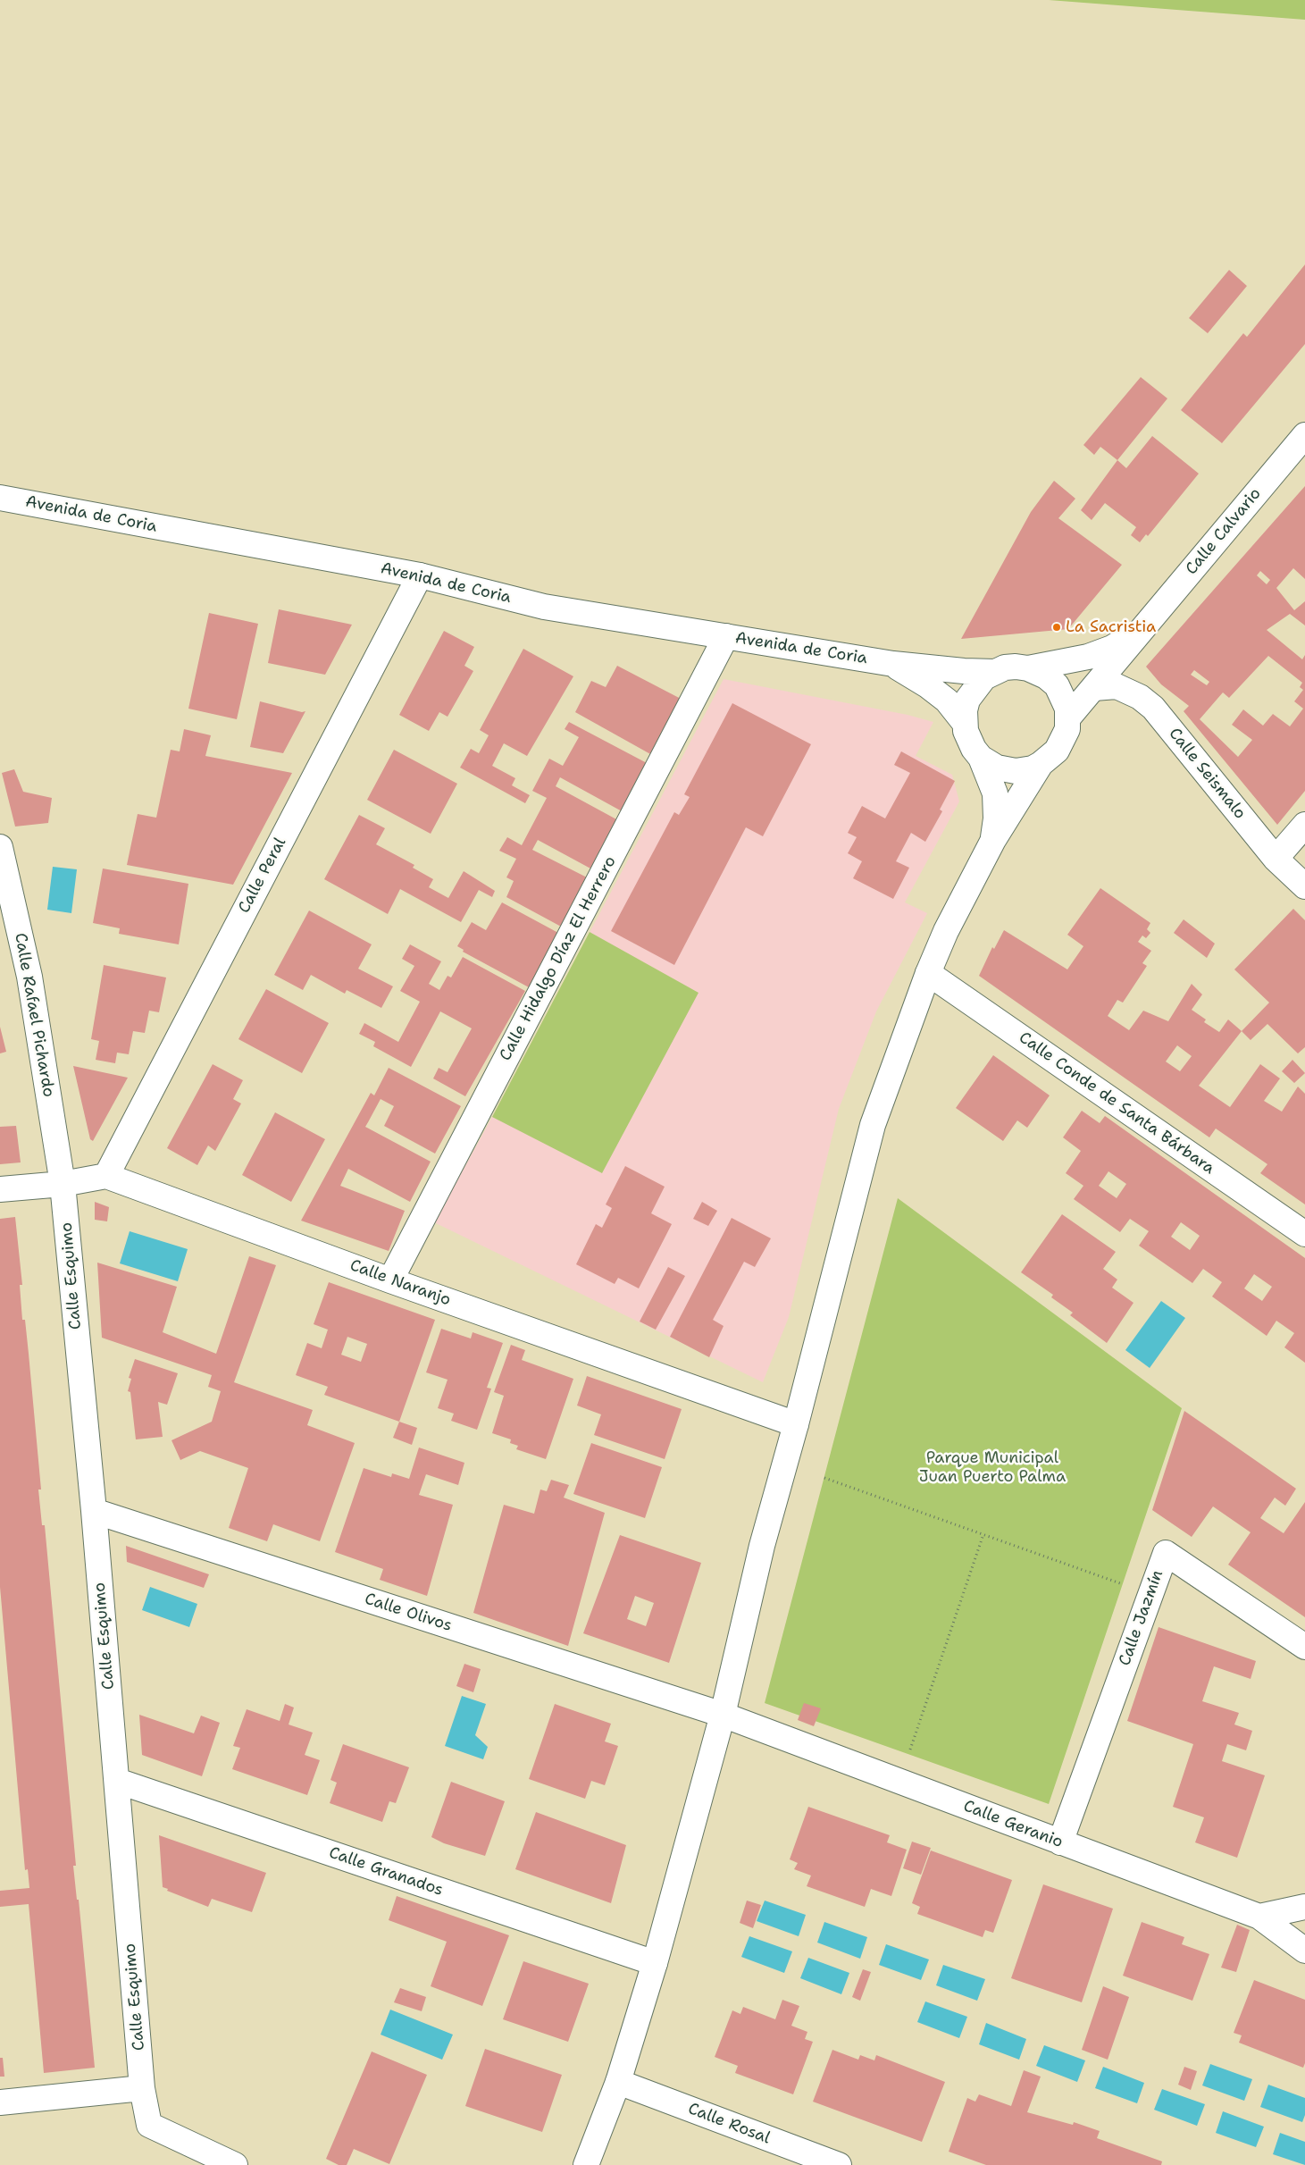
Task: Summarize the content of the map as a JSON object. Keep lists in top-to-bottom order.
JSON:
{
  "streets": {
    "street": [
      "Avenida de Coria",
      "Calle Calvario",
      "Calle Seismalo",
      "Calle Peral",
      "Calle Hidalgo Díaz El Herrero",
      "Calle Rafael Pichardo",
      "Calle Conde de Santa Bárbara",
      "Calle Esquimo",
      "Calle Naranjo",
      "Calle Olivos",
      "Calle Jazmín",
      "Calle Geranio",
      "Calle Granados",
      "Calle Rosal"
    ]
  },
  "crossings": [
    ["Avenida de Coria", "Calle Calvario"],
    ["Avenida de Coria", "Calle Peral"],
    ["Avenida de Coria", "Calle Hidalgo Díaz El Herrero"],
    ["Calle Calvario", "Calle Seismalo"],
    ["Calle Peral", "Calle Naranjo"],
    ["Calle Hidalgo Díaz El Herrero", "Calle Naranjo"],
    ["Calle Rafael Pichardo", "Calle Esquimo"],
    ["Calle Esquimo", "Calle Olivos"],
    ["Calle Esquimo", "Calle Granados"],
    ["Calle Olivos", "Calle Geranio"],
    ["Calle Jazmín", "Calle Geranio"]
  ],
  "parks": ["Parque Municipal Juan Puerto Palma"],
  "places": ["La Sacristia"]
}
